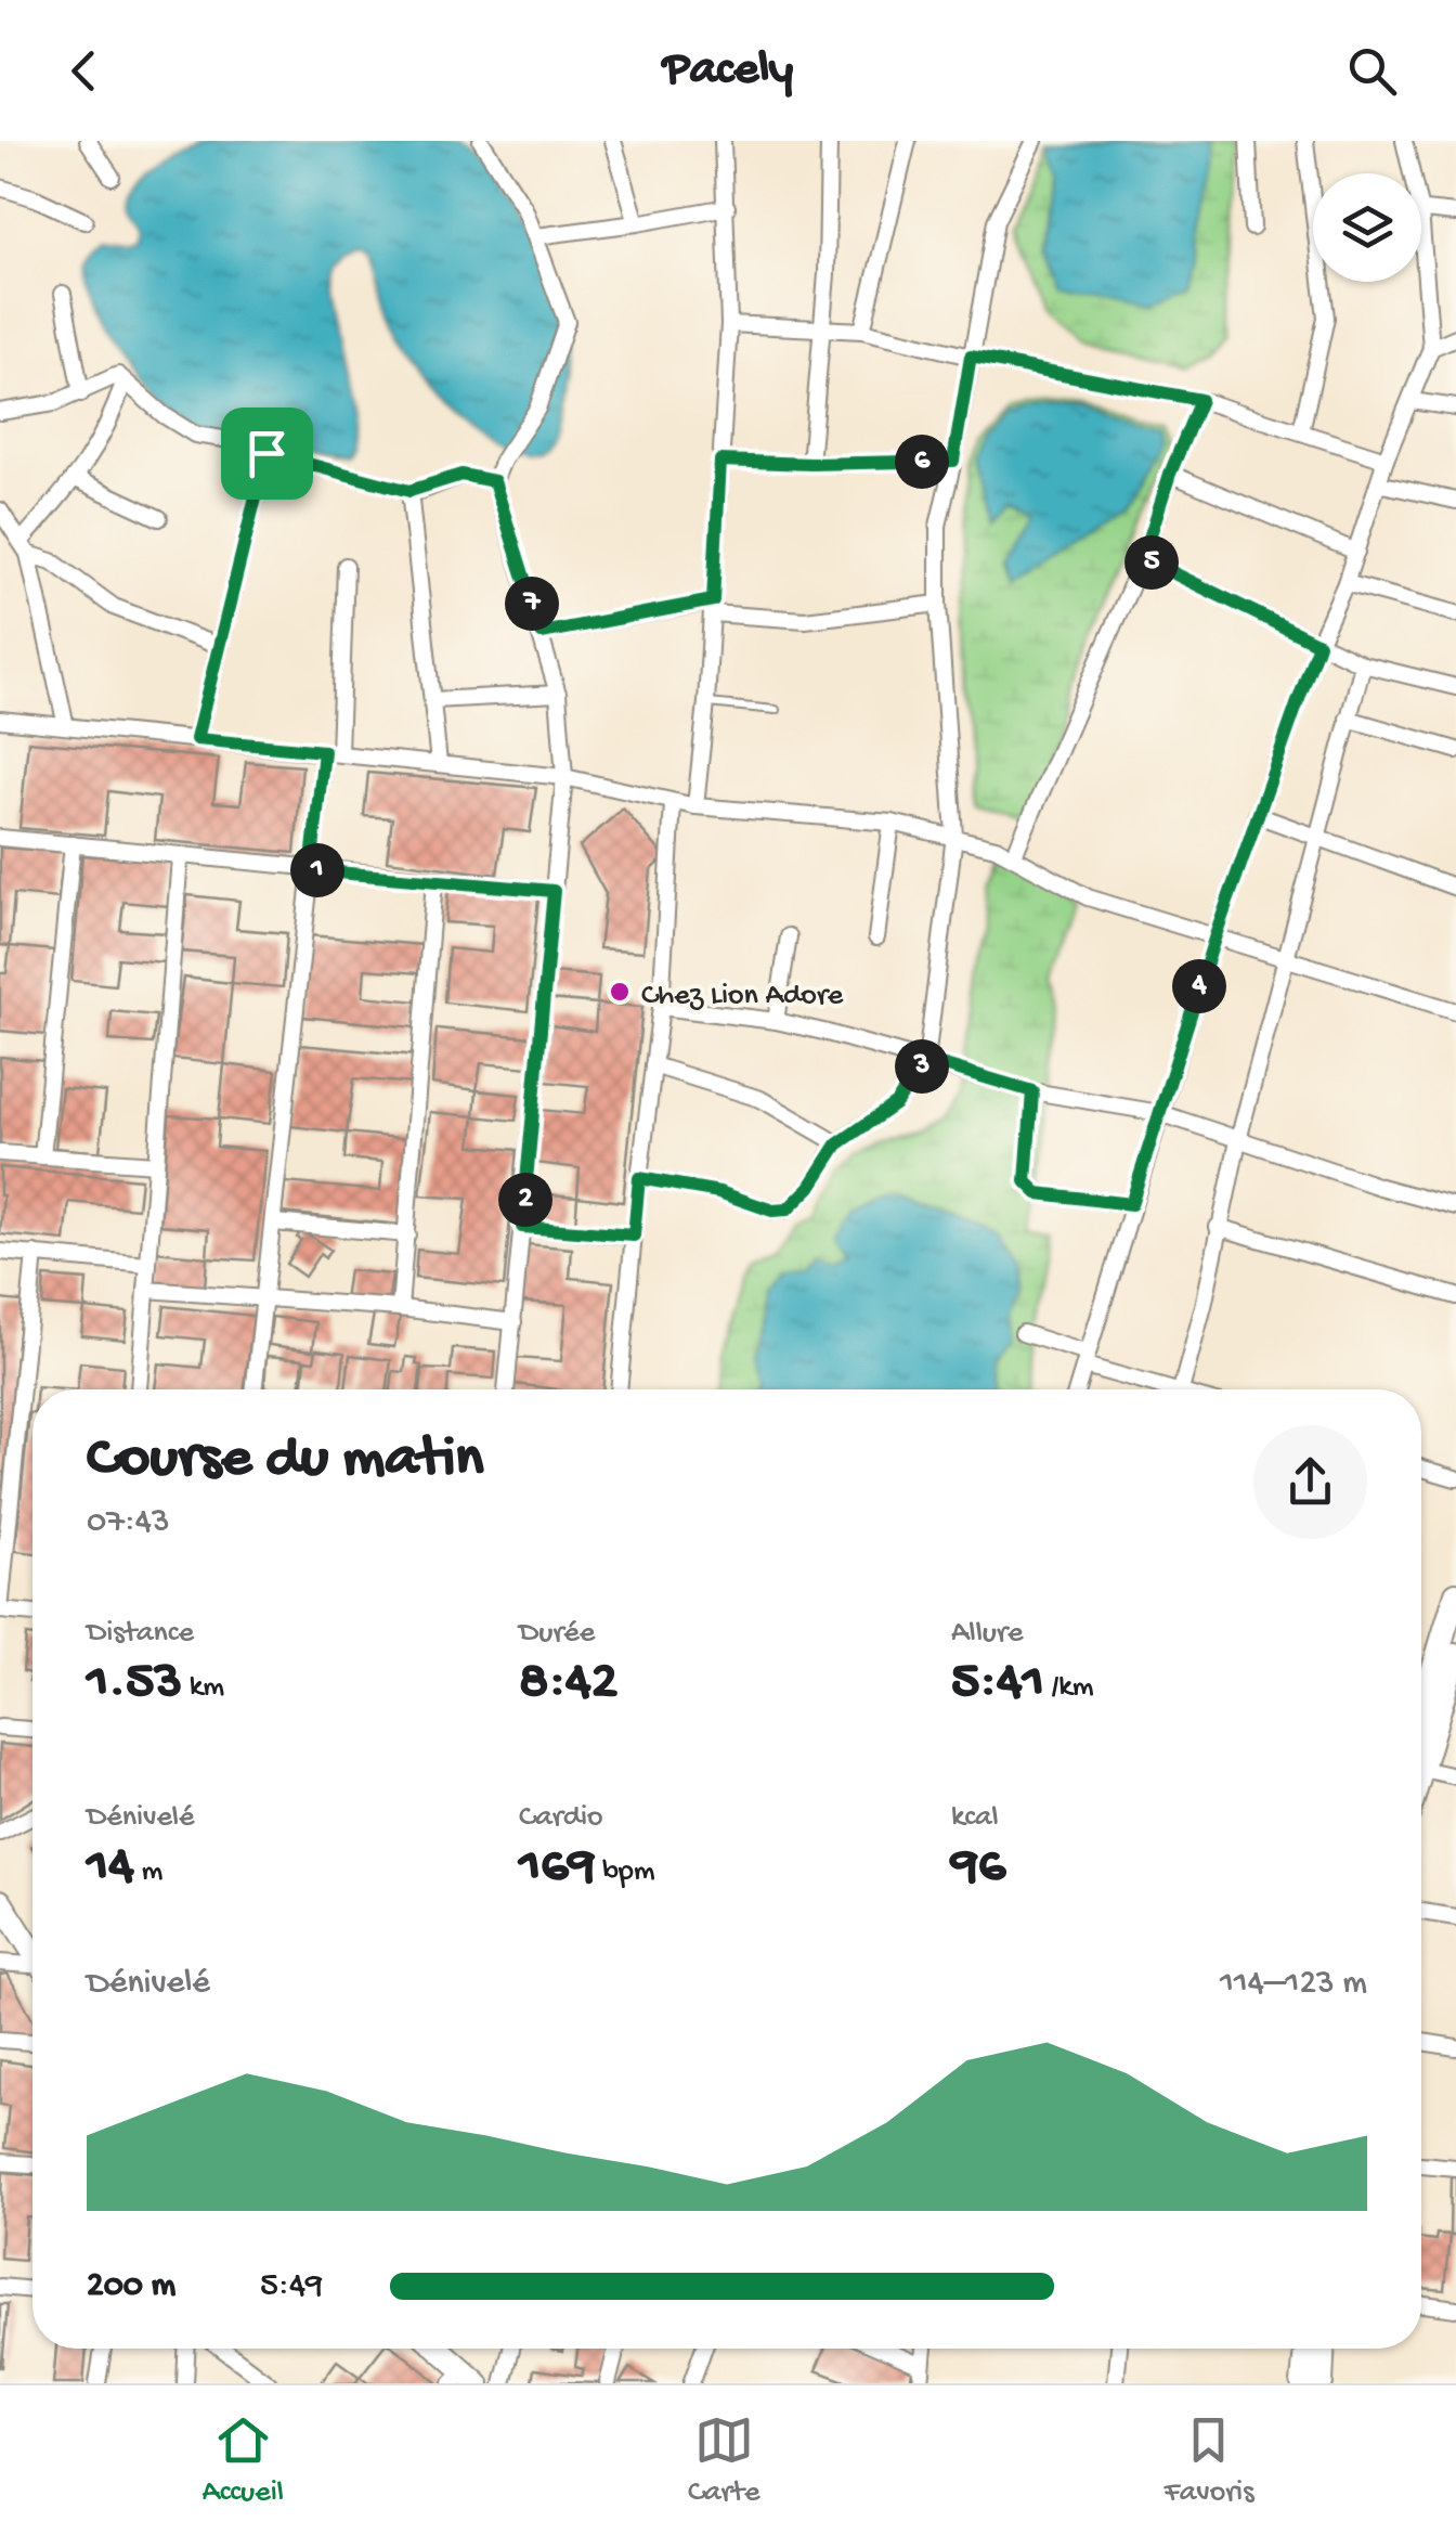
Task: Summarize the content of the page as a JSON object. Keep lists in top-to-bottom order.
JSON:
{
  "places": ["Chez Lion Adore"],
  "page": {
    "header": "Pacely",
    "pins": [
      "6",
      "5",
      "7",
      "1",
      "4",
      "3",
      "2"
    ],
    "heading": ["Course du matin", "07:43"],
    "stats": [
      ["Distance", "1.53 km"],
      ["Durée", "8:42"],
      ["Allure", "5:41 /km"],
      ["Dénivelé", "14 m"],
      ["Cardio", "169 bpm"],
      ["kcal", "96"]
    ],
    "chart": ["Dénivelé", "114–123 m"],
    "list": [
      {
        "name": "200 m",
        "note": "5:49"
      }
    ],
    "tabs": ["Accueil", "Carte", "Favoris"]
  }
}
